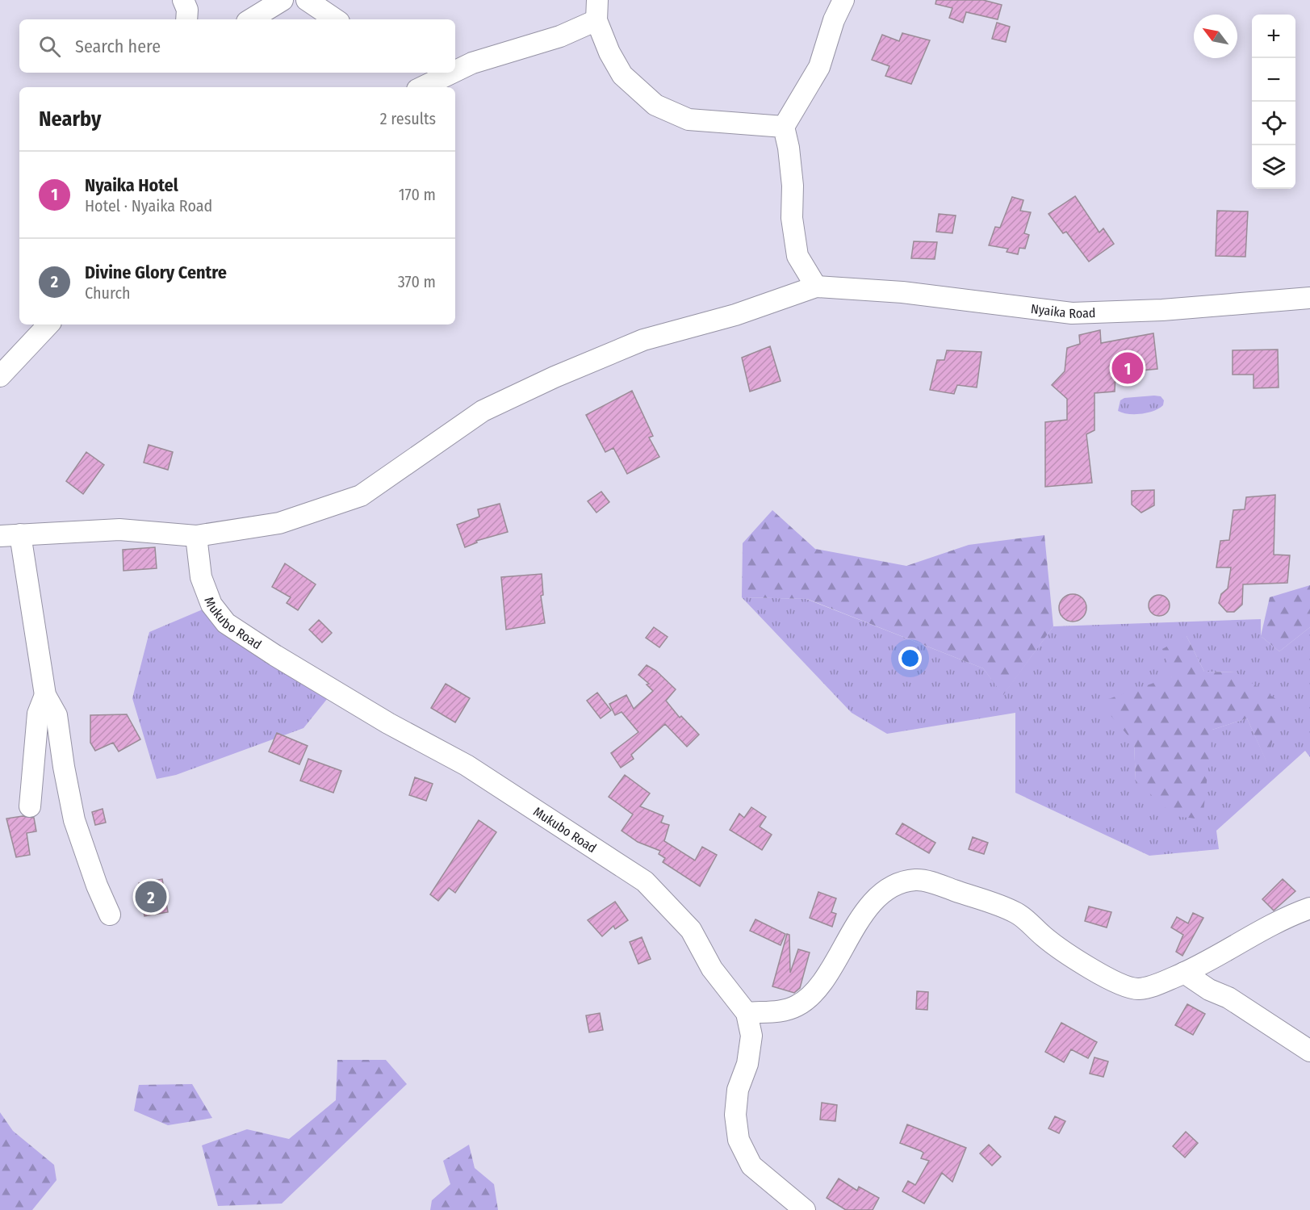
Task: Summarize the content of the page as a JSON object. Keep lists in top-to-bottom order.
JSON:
{
  "streets": {
    "street": ["Nyaika Road", "Mukubo Road"]
  },
  "north": "top left",
  "page": {
    "map_buttons": ["+", "−"],
    "search": "Search here",
    "heading": ["Nearby", "2 results"],
    "list": [
      {
        "mark": "1",
        "name": "Nyaika Hotel",
        "note": "Hotel · Nyaika Road",
        "value": "170 m"
      },
      {
        "mark": "2",
        "name": "Divine Glory Centre",
        "note": "Church",
        "value": "370 m"
      }
    ],
    "pins": ["1", "2"]
  }
}
